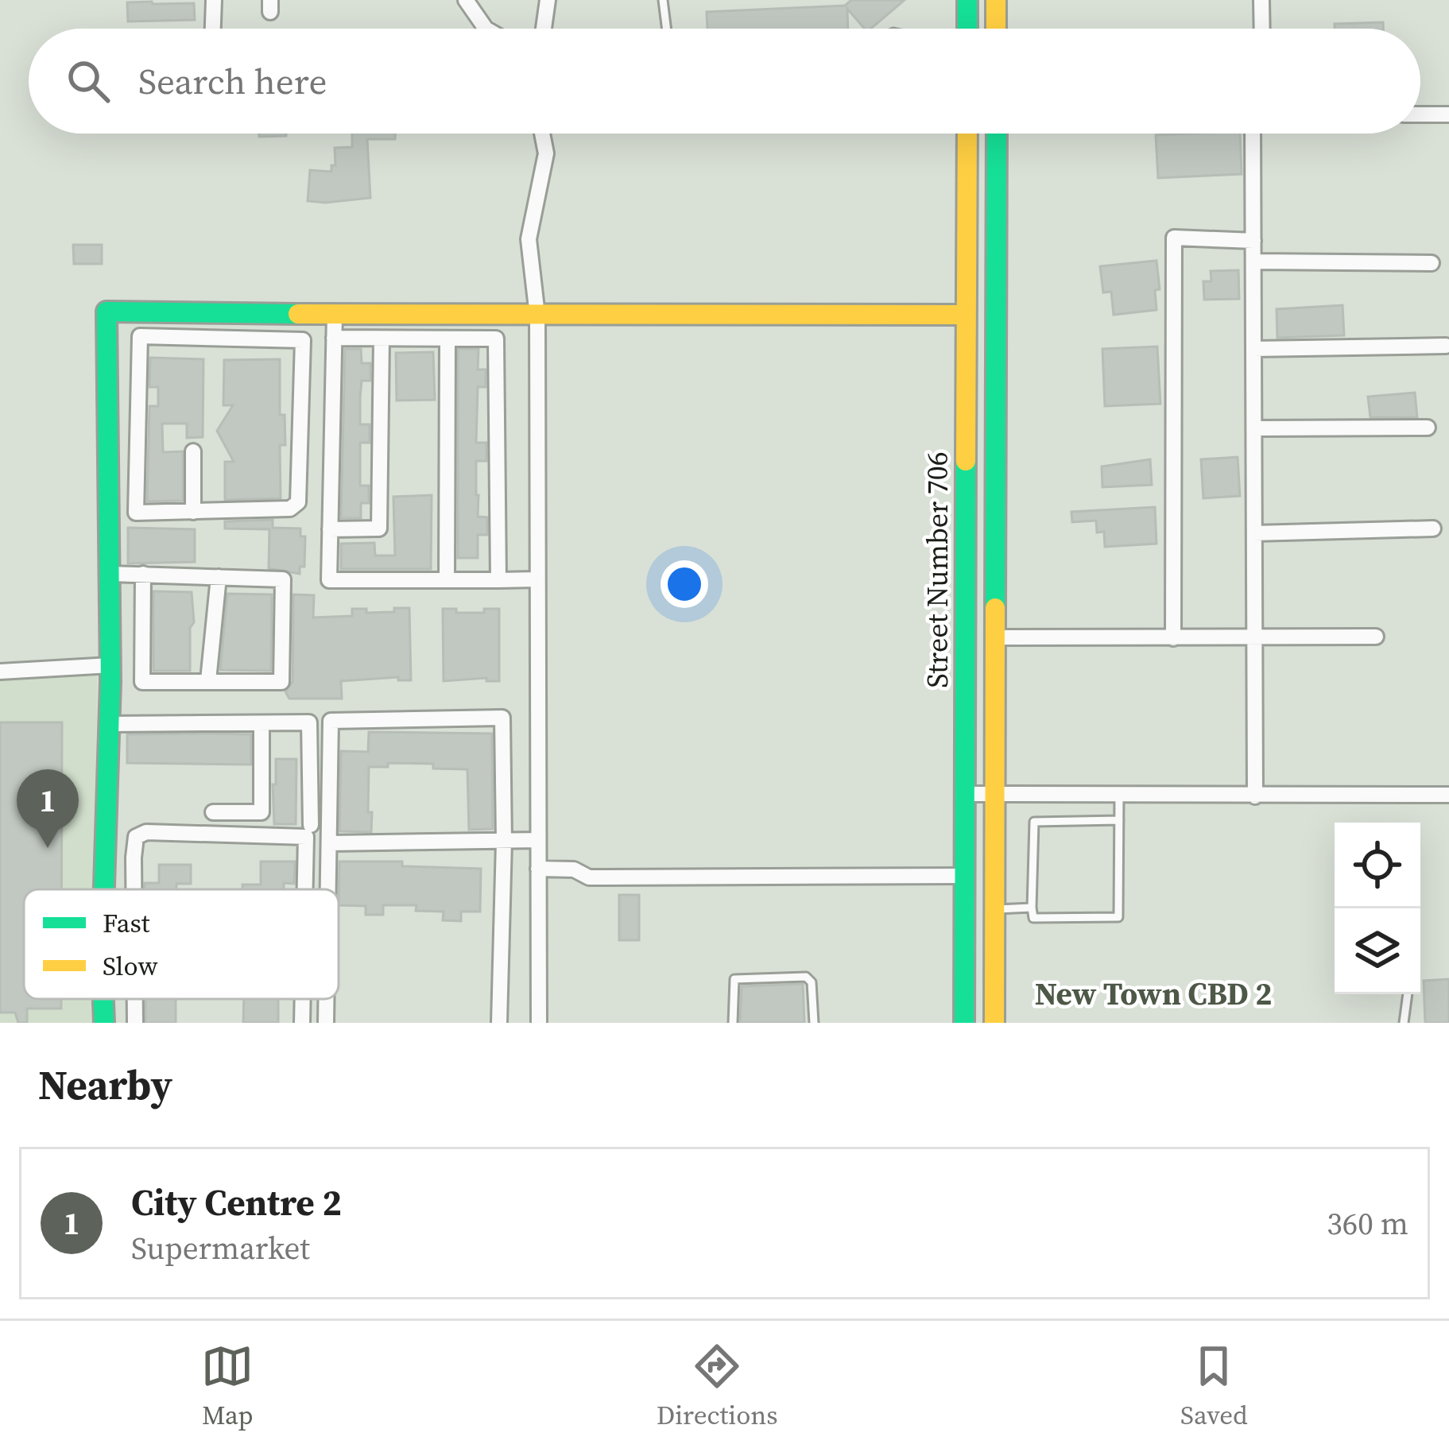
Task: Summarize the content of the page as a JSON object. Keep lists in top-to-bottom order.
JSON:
{
  "streets": {
    "street": ["Street Number 706"]
  },
  "districts": ["New Town CBD 2"],
  "legend": ["Fast", "Slow"],
  "page": {
    "search": "Search here",
    "pins": "1",
    "heading": "Nearby",
    "list": [
      {
        "mark": "1",
        "name": "City Centre 2",
        "note": "Supermarket",
        "value": "360 m"
      }
    ],
    "nav": ["Map", "Directions", "Saved"]
  }
}
